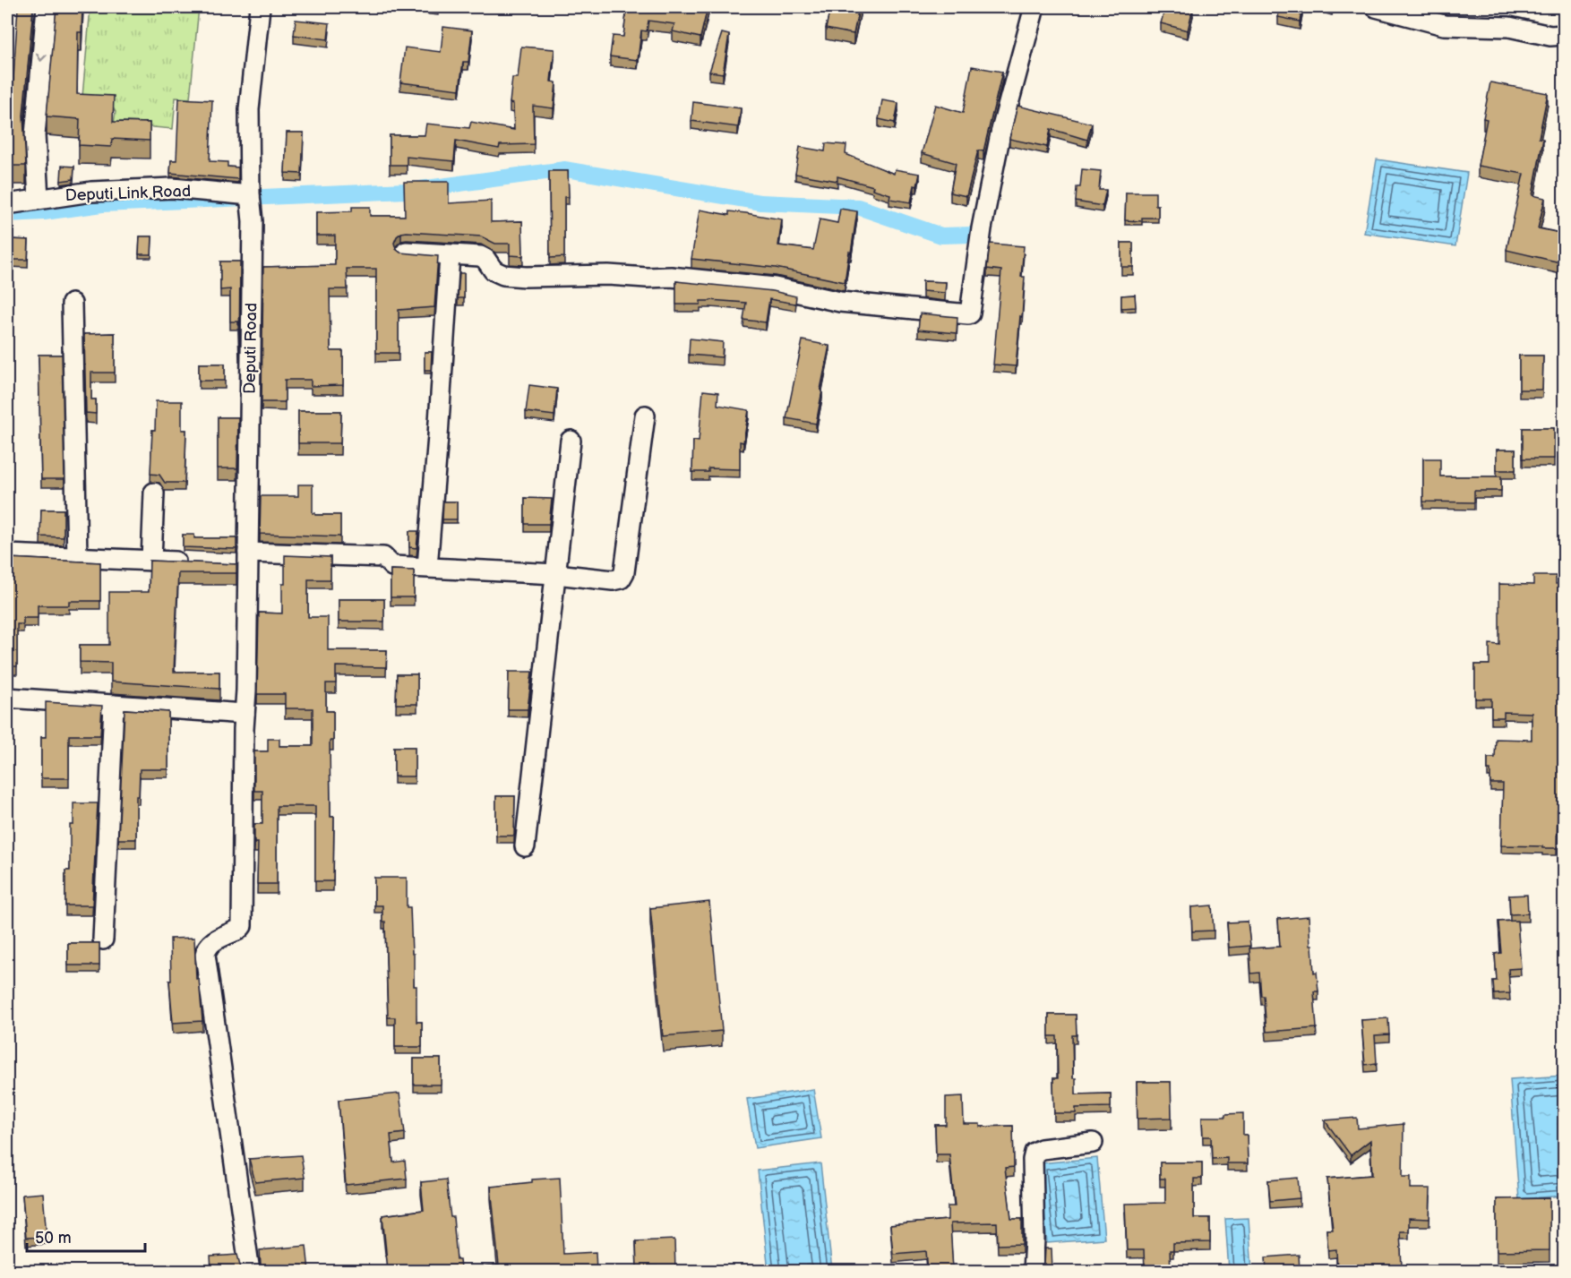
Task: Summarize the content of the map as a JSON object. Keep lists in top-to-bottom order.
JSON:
{
  "streets": {
    "street": ["Deputi Link Road", "Deputi Road"]
  },
  "crossings": [
    ["Deputi Link Road", "Deputi Road"]
  ],
  "scale_bar": "50 m"
}
